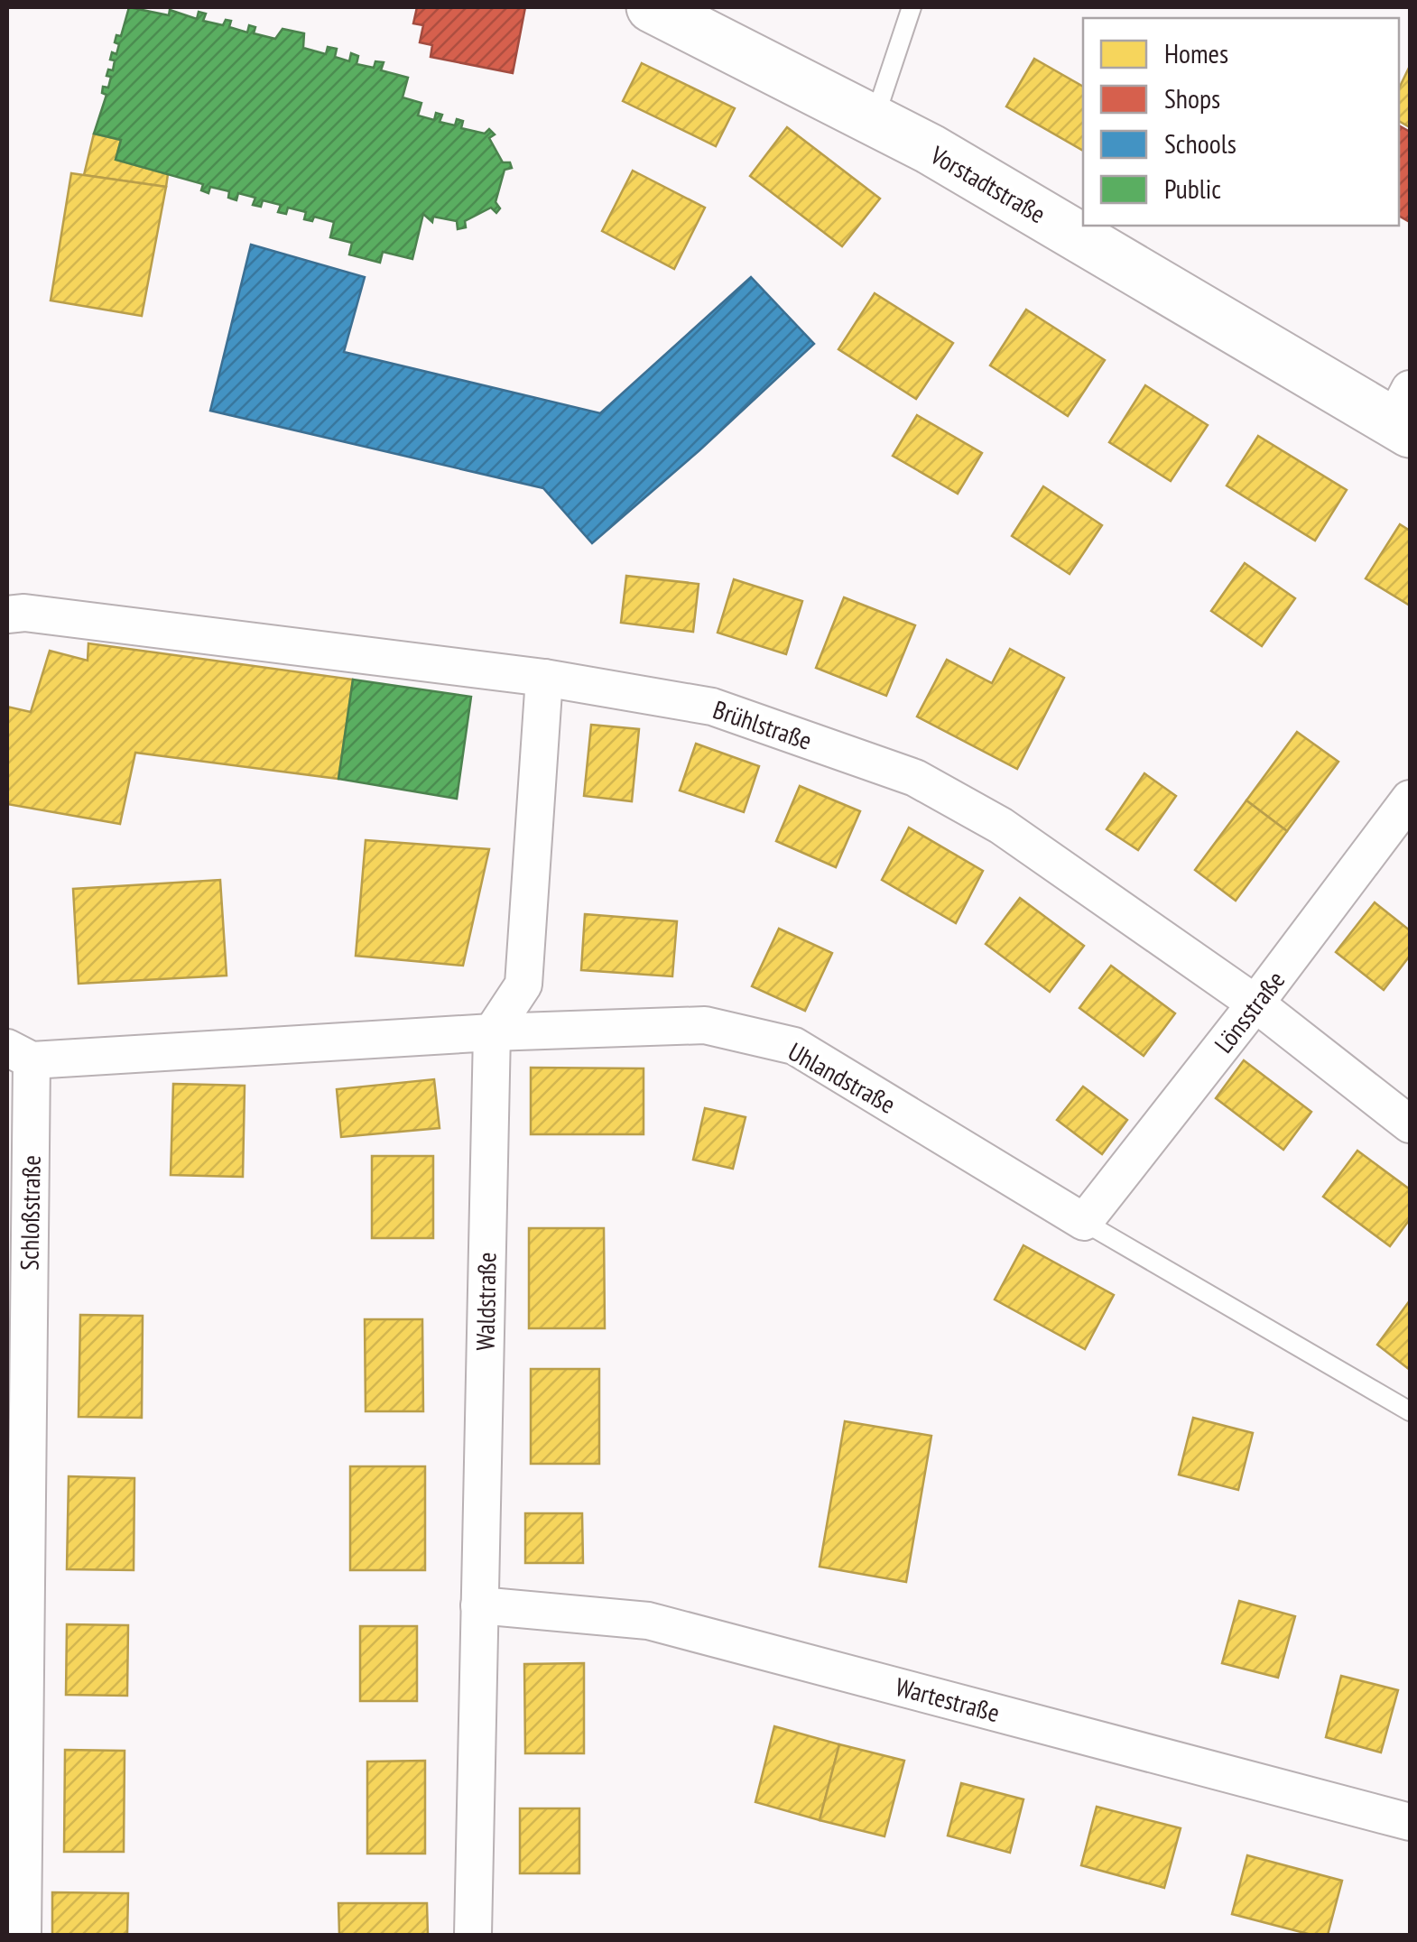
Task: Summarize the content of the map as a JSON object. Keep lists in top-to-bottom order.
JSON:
{
  "streets": {
    "main road": ["Vorstadtstraße"],
    "street": [
      "Brühlstraße",
      "Lönsstraße",
      "Uhlandstraße",
      "Schloßstraße",
      "Waldstraße",
      "Wartestraße"
    ]
  },
  "crossings": [
    ["Brühlstraße", "Lönsstraße"],
    ["Lönsstraße", "Uhlandstraße"],
    ["Uhlandstraße", "Schloßstraße"],
    ["Uhlandstraße", "Waldstraße"],
    ["Waldstraße", "Wartestraße"]
  ],
  "legend": [
    "Homes",
    "Shops",
    "Schools",
    "Public"
  ]
}
